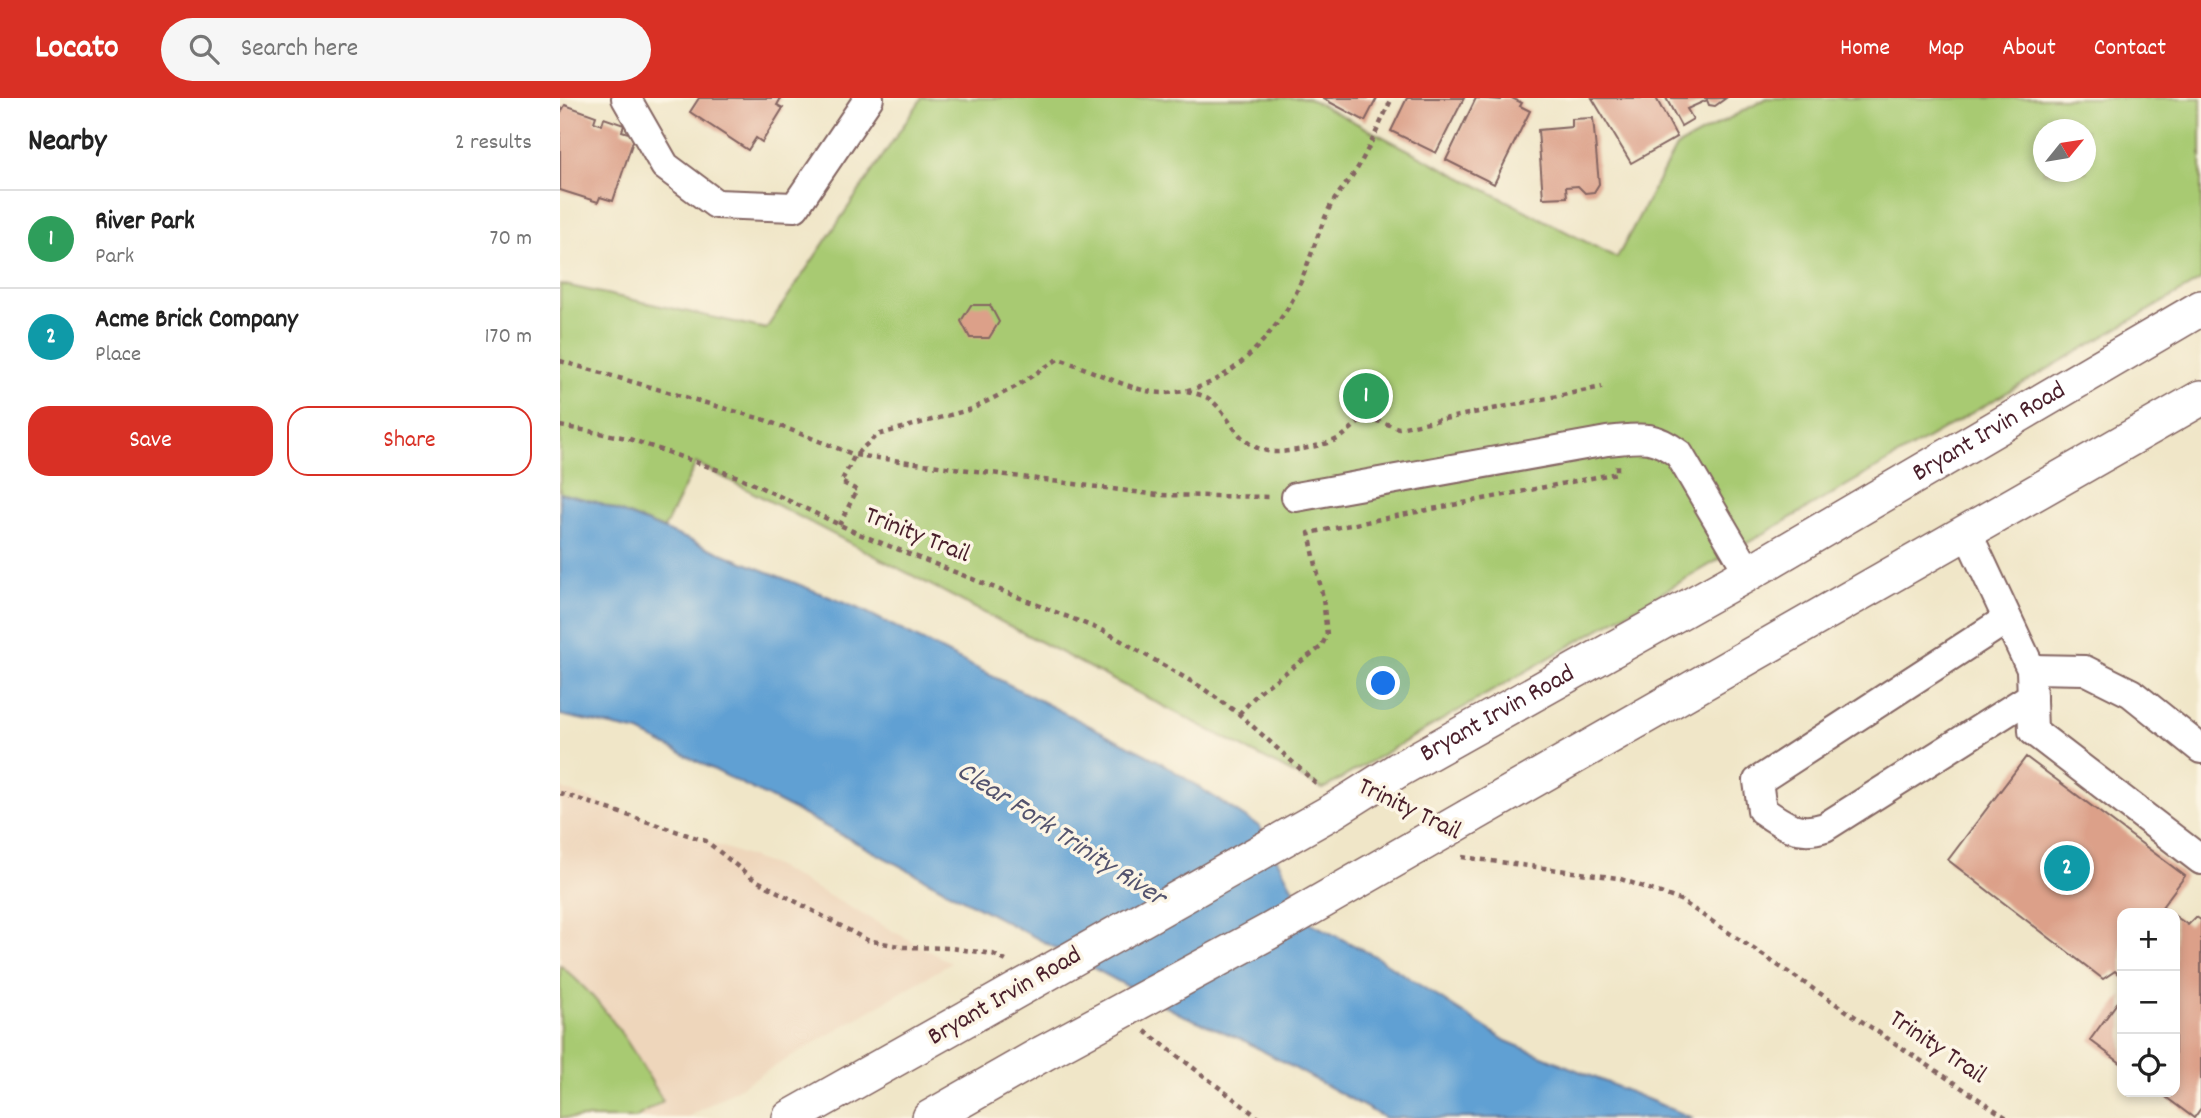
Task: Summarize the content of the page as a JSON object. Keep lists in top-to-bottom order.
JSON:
{
  "streets": {
    "main road": ["Bryant Irvin Road"],
    "path": ["Trinity Trail"]
  },
  "water": ["Clear Fork Trinity River"],
  "north": "top right",
  "page": {
    "header": "Locato",
    "search": "Search here",
    "nav": [
      "Home",
      "Map",
      "About",
      "Contact"
    ],
    "heading": ["Nearby", "2 results"],
    "list": [
      {
        "mark": "1",
        "name": "River Park",
        "note": "Park",
        "value": "70 m"
      },
      {
        "mark": "2",
        "name": "Acme Brick Company",
        "note": "Place",
        "value": "170 m"
      }
    ],
    "pins": ["1", "2"],
    "buttons": ["Save", "Share"],
    "map_buttons": ["+", "−"]
  }
}
